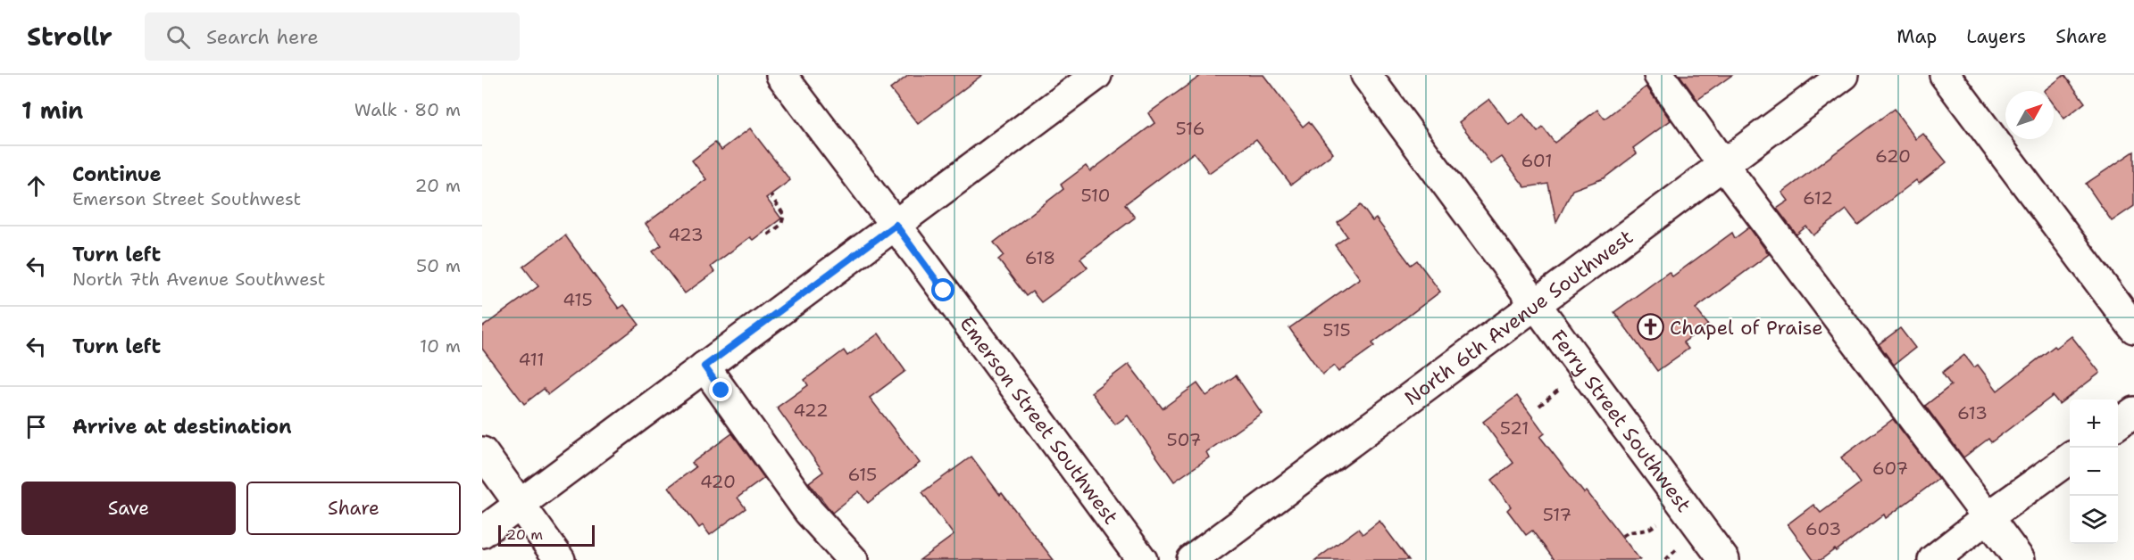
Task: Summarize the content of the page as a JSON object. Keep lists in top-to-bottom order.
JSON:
{
  "streets": {
    "street": ["North 6th Avenue Southwest", "Emerson Street Southwest", "Ferry Street Southwest"]
  },
  "crossings": [
    ["North 6th Avenue Southwest", "Ferry Street Southwest"]
  ],
  "places": {
    "church": ["Chapel of Praise"]
  },
  "house_numbers": [
    "516",
    "620",
    "601",
    "510",
    "612",
    "423",
    "618",
    "415",
    "515",
    "411",
    "422",
    "613",
    "521",
    "507",
    "607",
    "615",
    "420",
    "517",
    "603"
  ],
  "scale_bar": "20 m",
  "north": "top right",
  "page": {
    "header": "Strollr",
    "search": "Search here",
    "nav": ["Map", "Layers", "Share"],
    "heading": ["1 min", "Walk · 80 m"],
    "list": [
      ["Continue", "Emerson Street Southwest", "20 m"],
      ["Turn left", "North 7th Avenue Southwest", "50 m"],
      ["Turn left", "10 m"],
      "Arrive at destination"
    ],
    "map_buttons": ["+", "−"],
    "buttons": ["Save", "Share"],
    "scale": "20 m"
  }
}
